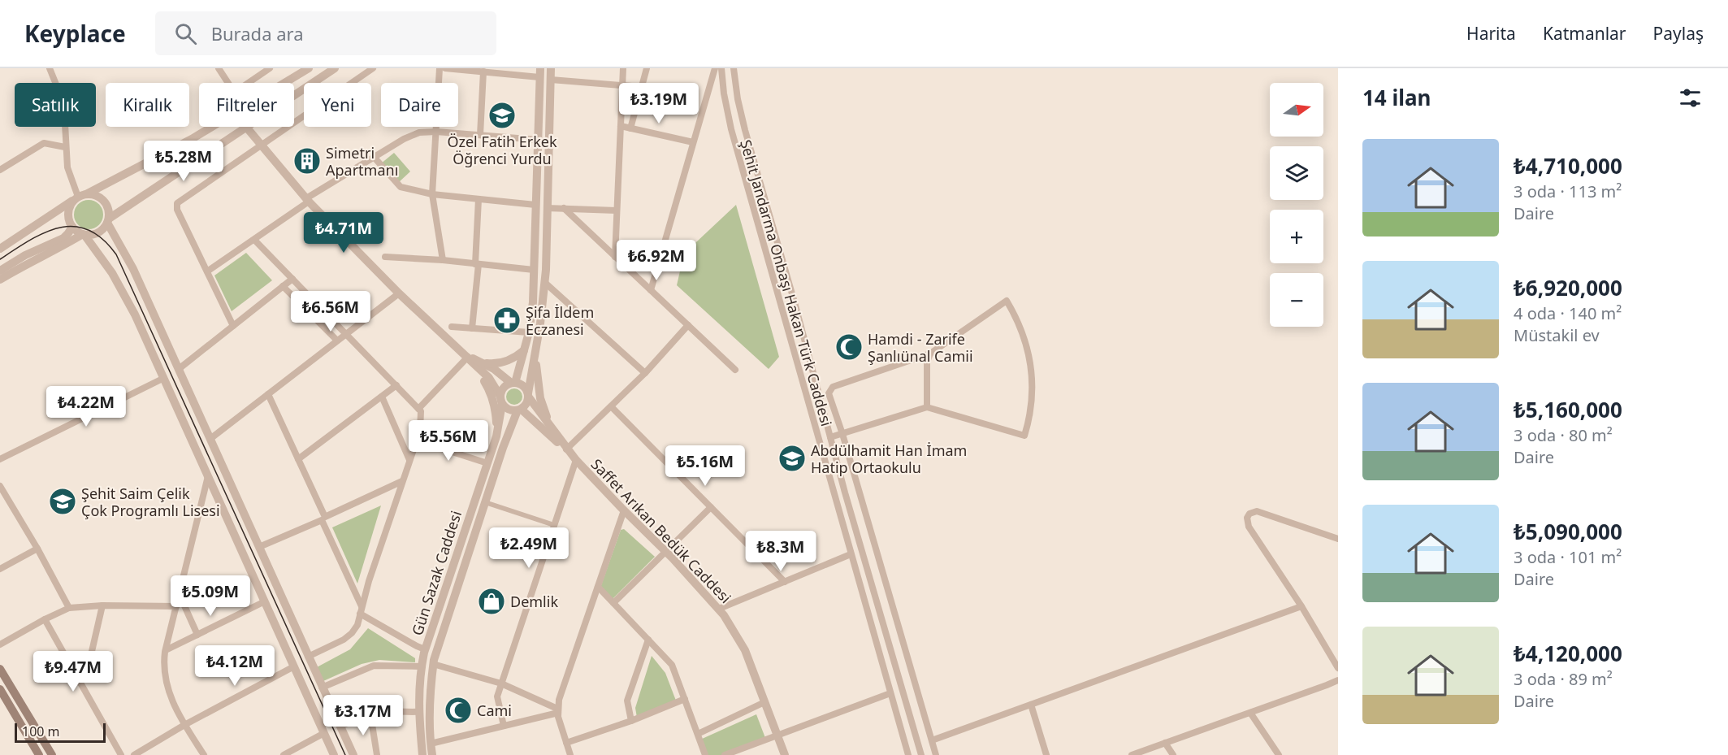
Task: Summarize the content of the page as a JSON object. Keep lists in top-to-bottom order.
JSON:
{
  "streets": {
    "street": ["Şehit Jandarma Onbaşı Hakan Türk Caddesi", "Saffet Arıkan Bedük Caddesi", "Gün Sazak Caddesi"]
  },
  "places": {
    "school or university": ["Özel Fatih Erkek Öğrenci Yurdu", "Abdülhamit Han İmam Hatip Ortaokulu", "Şehit Saim Çelik Çok Programlı Lisesi"],
    "building": ["Simetri Apartmanı"],
    "pharmacy": ["Şifa İldem Eczanesi"],
    "mosque": ["Hamdi - Zarife Şanlıünal Camii", "Cami"],
    "shop": ["Demlik"]
  },
  "scale_bar": "100 m",
  "north": "right",
  "page": {
    "header": "Keyplace",
    "search": "Burada ara",
    "nav": ["Harita", "Katmanlar", "Paylaş"],
    "heading": "14 ilan",
    "map_buttons": ["+", "−"],
    "price": [
      "₺3.19M",
      "₺5.28M",
      "₺4.71M",
      "₺6.92M",
      "₺6.56M",
      "₺4.22M",
      "₺5.56M",
      "₺5.16M",
      "₺2.49M",
      "₺8.3M",
      "₺5.09M",
      "₺4.12M",
      "₺9.47M",
      "₺3.17M"
    ],
    "chip": [
      "Satılık",
      "Kiralık",
      "Filtreler",
      "Yeni",
      "Daire"
    ],
    "list": [
      {
        "name": "₺4,710,000",
        "note": "3 oda · 113 m² · Daire"
      },
      {
        "name": "₺6,920,000",
        "note": "4 oda · 140 m² · Müstakil ev"
      },
      {
        "name": "₺5,160,000",
        "note": "3 oda · 80 m² · Daire"
      },
      {
        "name": "₺5,090,000",
        "note": "3 oda · 101 m² · Daire"
      },
      {
        "name": "₺4,120,000",
        "note": "3 oda · 89 m² · Daire"
      }
    ],
    "scale": "100 m"
  }
}
